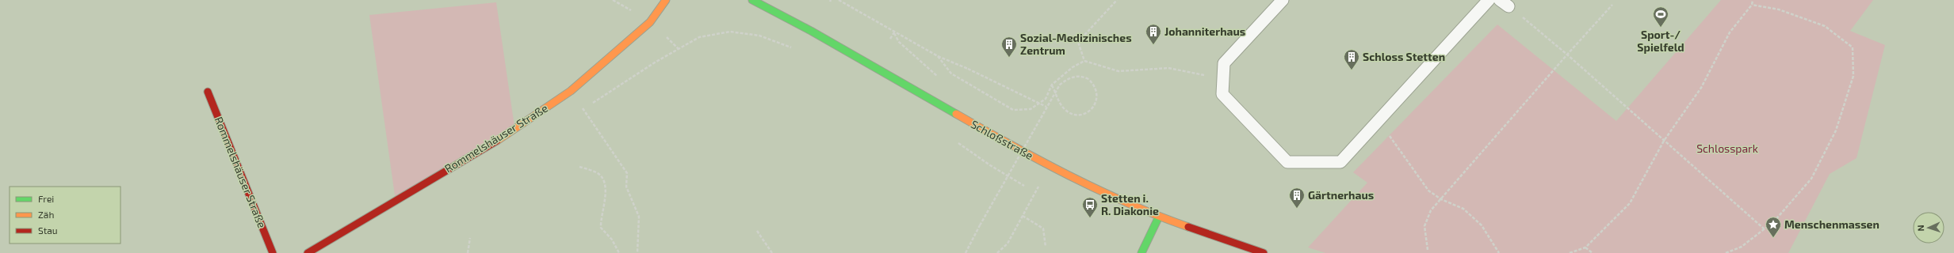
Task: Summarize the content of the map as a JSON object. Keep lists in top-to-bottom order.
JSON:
{
  "streets": {
    "street": ["Rommelshäuser Straße", "Schloßstraße"]
  },
  "parks": ["Schlosspark"],
  "places": {
    "sports": ["Sport-/ Spielfeld"],
    "building": [
      "Johanniterhaus",
      "Sozial-Medizinisches Zentrum",
      "Schloss Stetten",
      "Gärtnerhaus"
    ],
    "bus stop": ["Stetten i. R. Diakonie"],
    "place": ["Menschenmassen"]
  },
  "legend": ["Frei", "Zäh", "Stau"],
  "north": "left"
}
